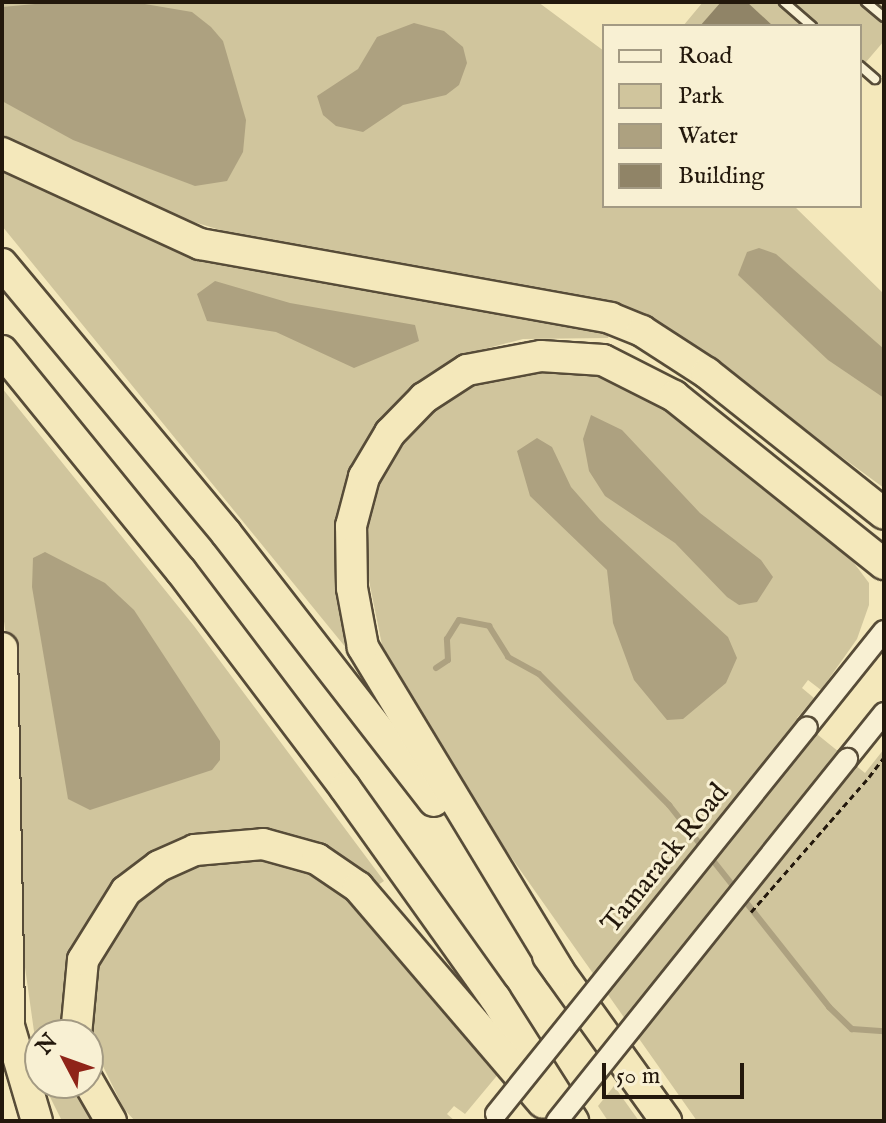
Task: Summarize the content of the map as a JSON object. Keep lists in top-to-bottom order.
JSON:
{
  "streets": {
    "street": ["Tamarack Road"]
  },
  "legend": [
    "Road",
    "Park",
    "Water",
    "Building"
  ],
  "scale_bar": "50 m",
  "north": "top left"
}
